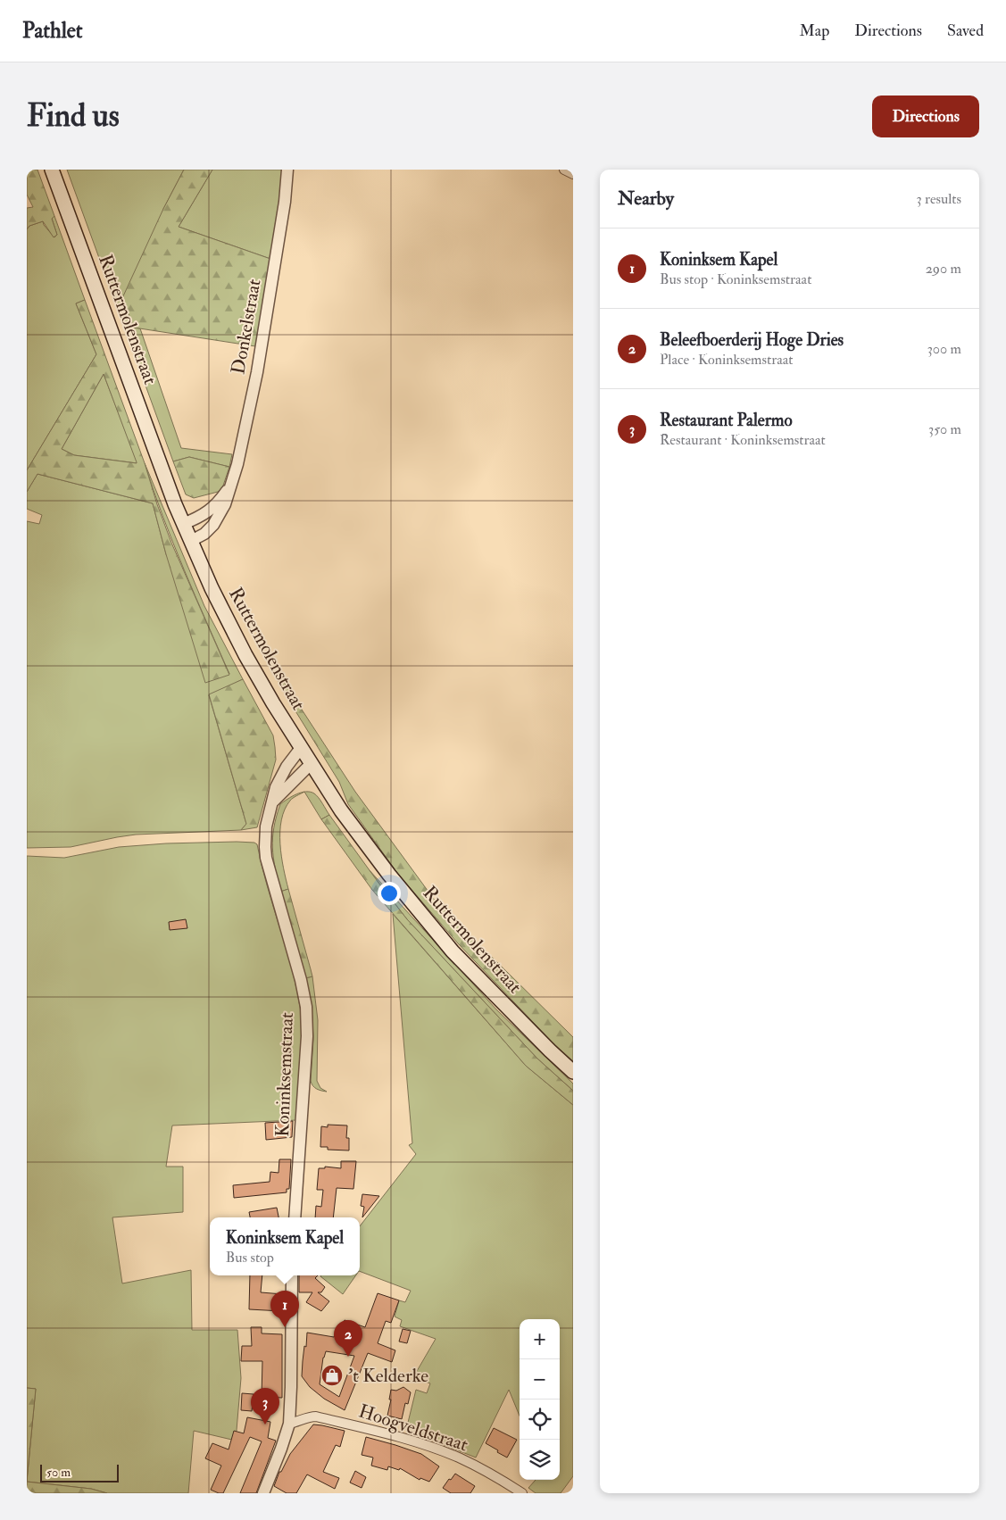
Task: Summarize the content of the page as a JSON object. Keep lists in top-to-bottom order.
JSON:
{
  "streets": {
    "main road": ["Ruttermolenstraat"],
    "street": ["Donkelstraat", "Koninksemstraat", "Hoogveldstraat"]
  },
  "crossings": [
    ["Ruttermolenstraat", "Donkelstraat"],
    ["Ruttermolenstraat", "Koninksemstraat"]
  ],
  "places": {
    "shop": ["'t Kelderke"]
  },
  "scale_bar": "50 m",
  "page": {
    "header": "Pathlet",
    "nav": ["Map", "Directions", "Saved"],
    "buttons": "Directions",
    "title": "Find us",
    "heading": ["Nearby", "3 results"],
    "list": [
      {
        "mark": "1",
        "name": "Koninksem Kapel",
        "note": "Bus stop · Koninksemstraat",
        "value": "290 m"
      },
      {
        "mark": "2",
        "name": "Beleefboerderij Hoge Dries",
        "note": "Place · Koninksemstraat",
        "value": "300 m"
      },
      {
        "mark": "3",
        "name": "Restaurant Palermo",
        "note": "Restaurant · Koninksemstraat",
        "value": "350 m"
      }
    ],
    "popup": ["Koninksem Kapel", "Bus stop"],
    "pins": ["1", "2", "3"],
    "map_buttons": ["+", "−"],
    "scale": "50 m"
  }
}
